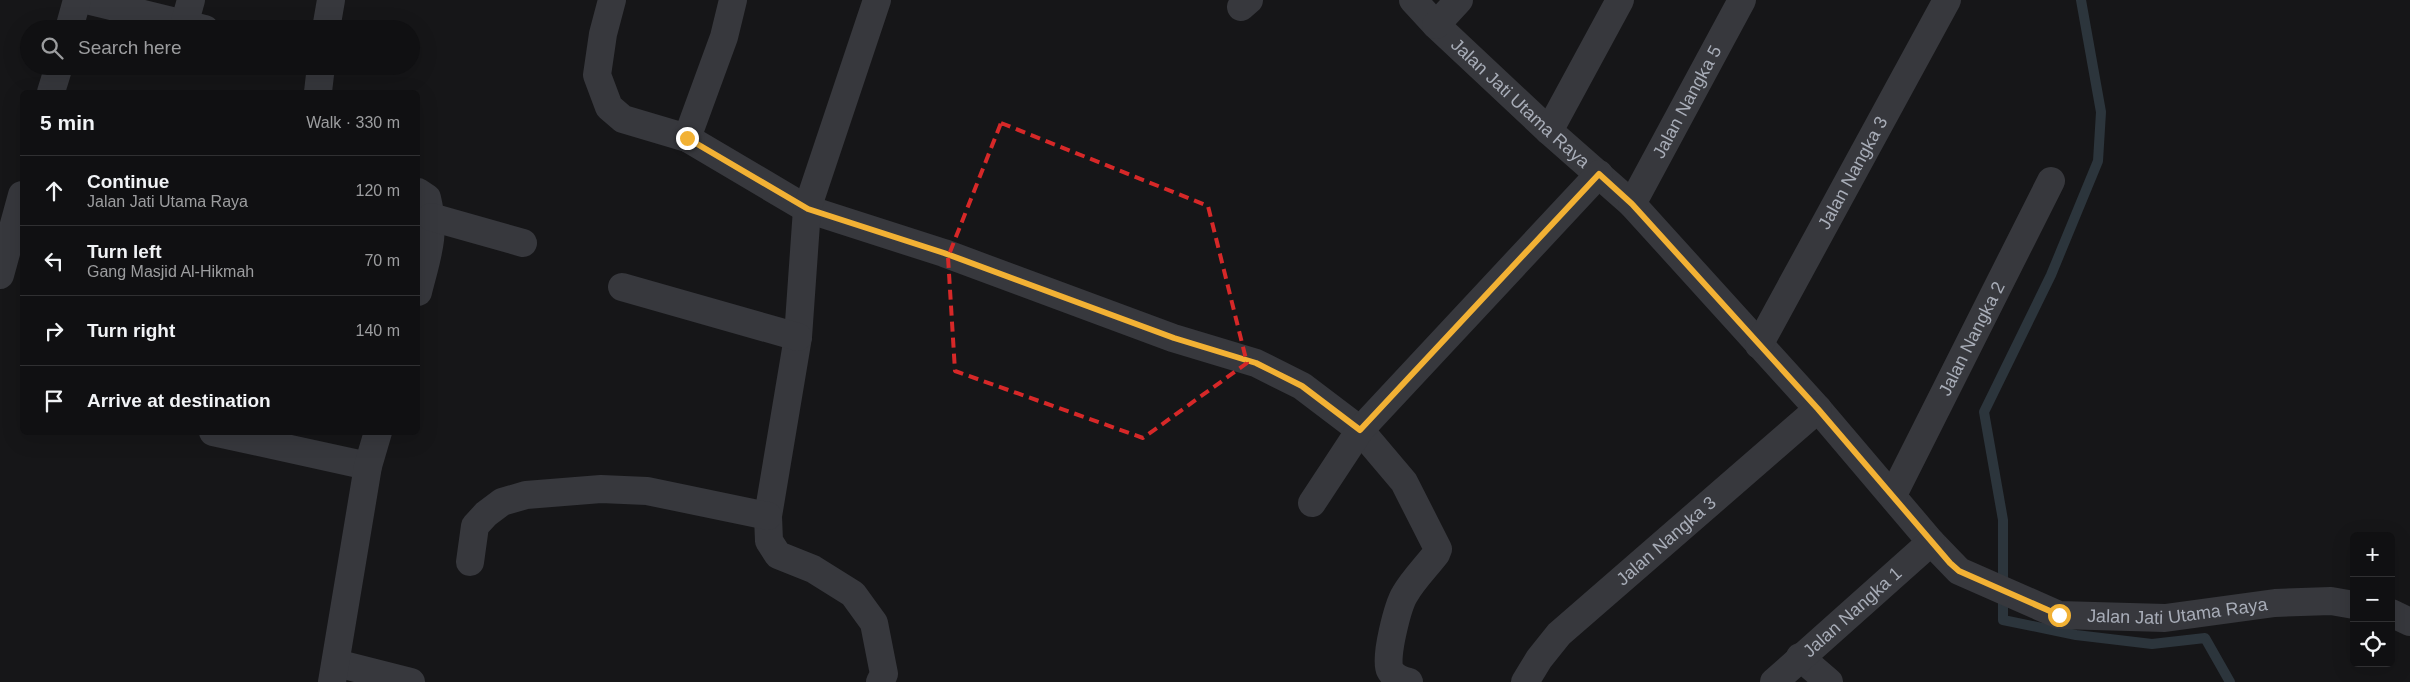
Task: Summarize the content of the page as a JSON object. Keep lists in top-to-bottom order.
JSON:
{
  "streets": {
    "street": [
      "Jalan Jati Utama Raya",
      "Jalan Nangka 5",
      "Jalan Nangka 3",
      "Jalan Nangka 2",
      "Jalan Nangka 1"
    ]
  },
  "crossings": [
    ["Jalan Jati Utama Raya", "Jalan Nangka 5"],
    ["Jalan Jati Utama Raya", "Jalan Nangka 3"],
    ["Jalan Jati Utama Raya", "Jalan Nangka 2"],
    ["Jalan Jati Utama Raya", "Jalan Nangka 1"]
  ],
  "page": {
    "search": "Search here",
    "heading": ["5 min", "Walk · 330 m"],
    "list": [
      ["Continue", "Jalan Jati Utama Raya", "120 m"],
      ["Turn left", "Gang Masjid Al-Hikmah", "70 m"],
      ["Turn right", "140 m"],
      "Arrive at destination"
    ],
    "map_buttons": ["+", "−"]
  }
}
